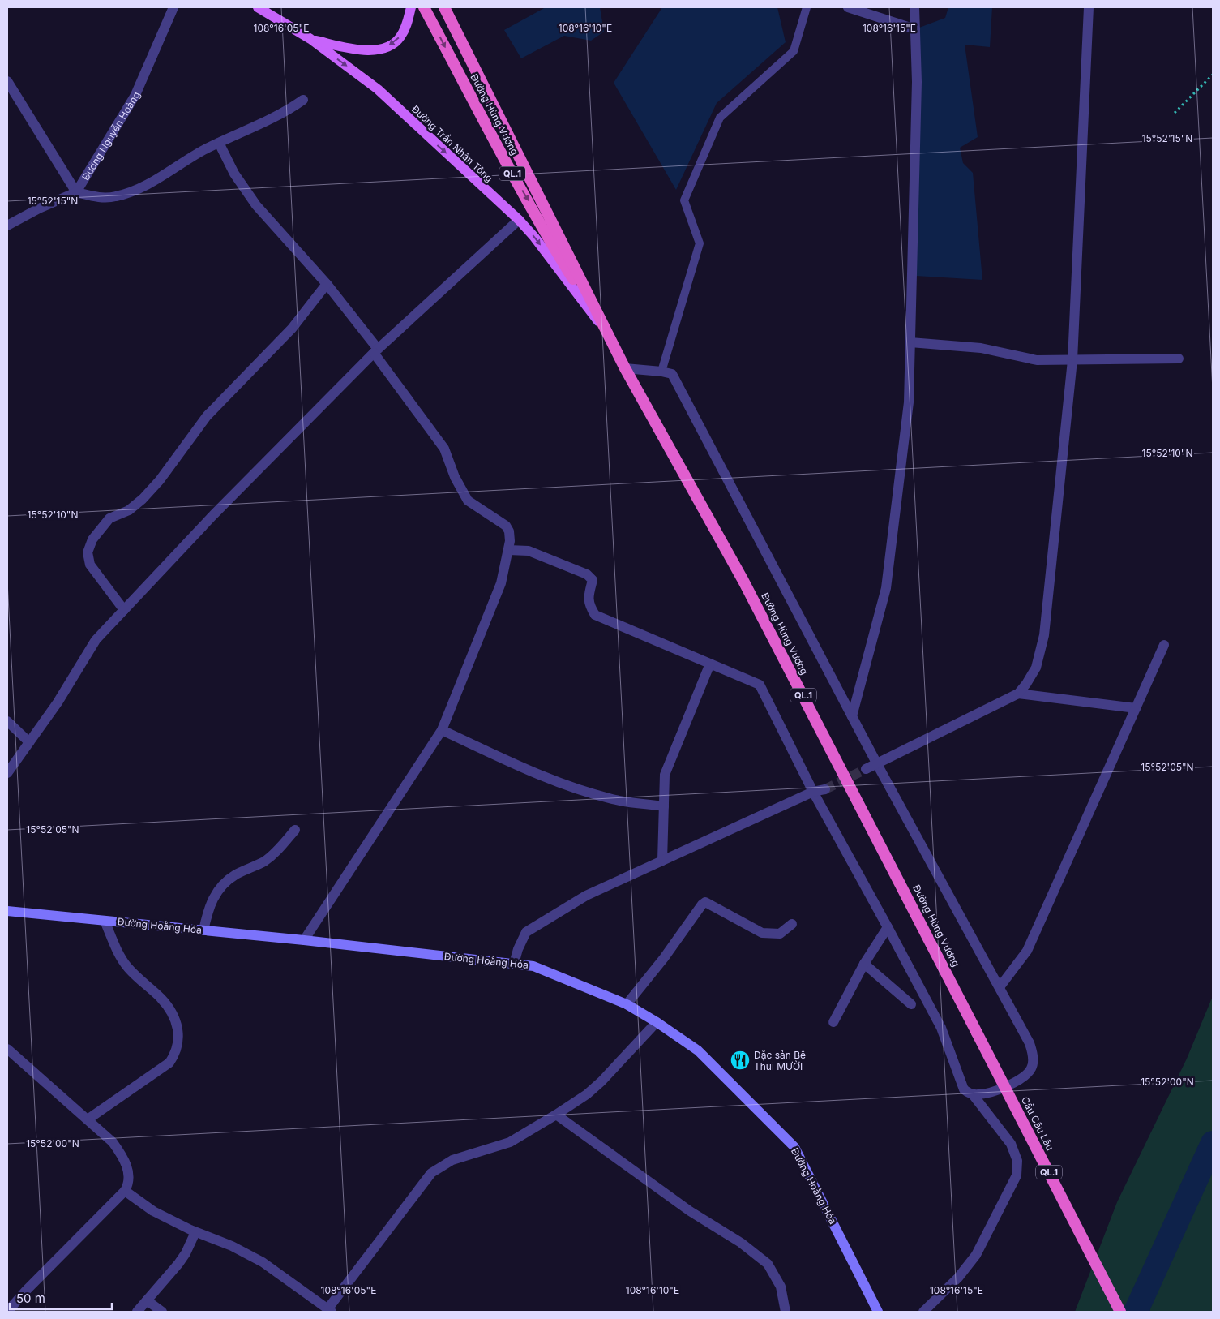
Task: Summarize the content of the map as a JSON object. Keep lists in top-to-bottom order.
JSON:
{
  "streets": {
    "highway": ["Đường Hùng Vương", "QL.1", "Cầu Câu Lâu"],
    "main road": ["Đường Trần Nhân Tông", "Đường Hoằng Hóa"],
    "street": ["Đường Nguyễn Hoàng"]
  },
  "crossings": [
    ["Đường Hùng Vương", "Đường Trần Nhân Tông"],
    ["Đường Hùng Vương", "Cầu Câu Lâu"]
  ],
  "places": {
    "restaurant": ["Đặc sản Bê Thui MƯỜI"]
  },
  "scale_bar": "50 m",
  "coordinates": [
    "108°16'05\"E",
    "108°16'10\"E",
    "108°16'15\"E",
    "15°52'15\"N",
    "15°52'10\"N",
    "15°52'05\"N",
    "15°52'00\"N"
  ]
}
